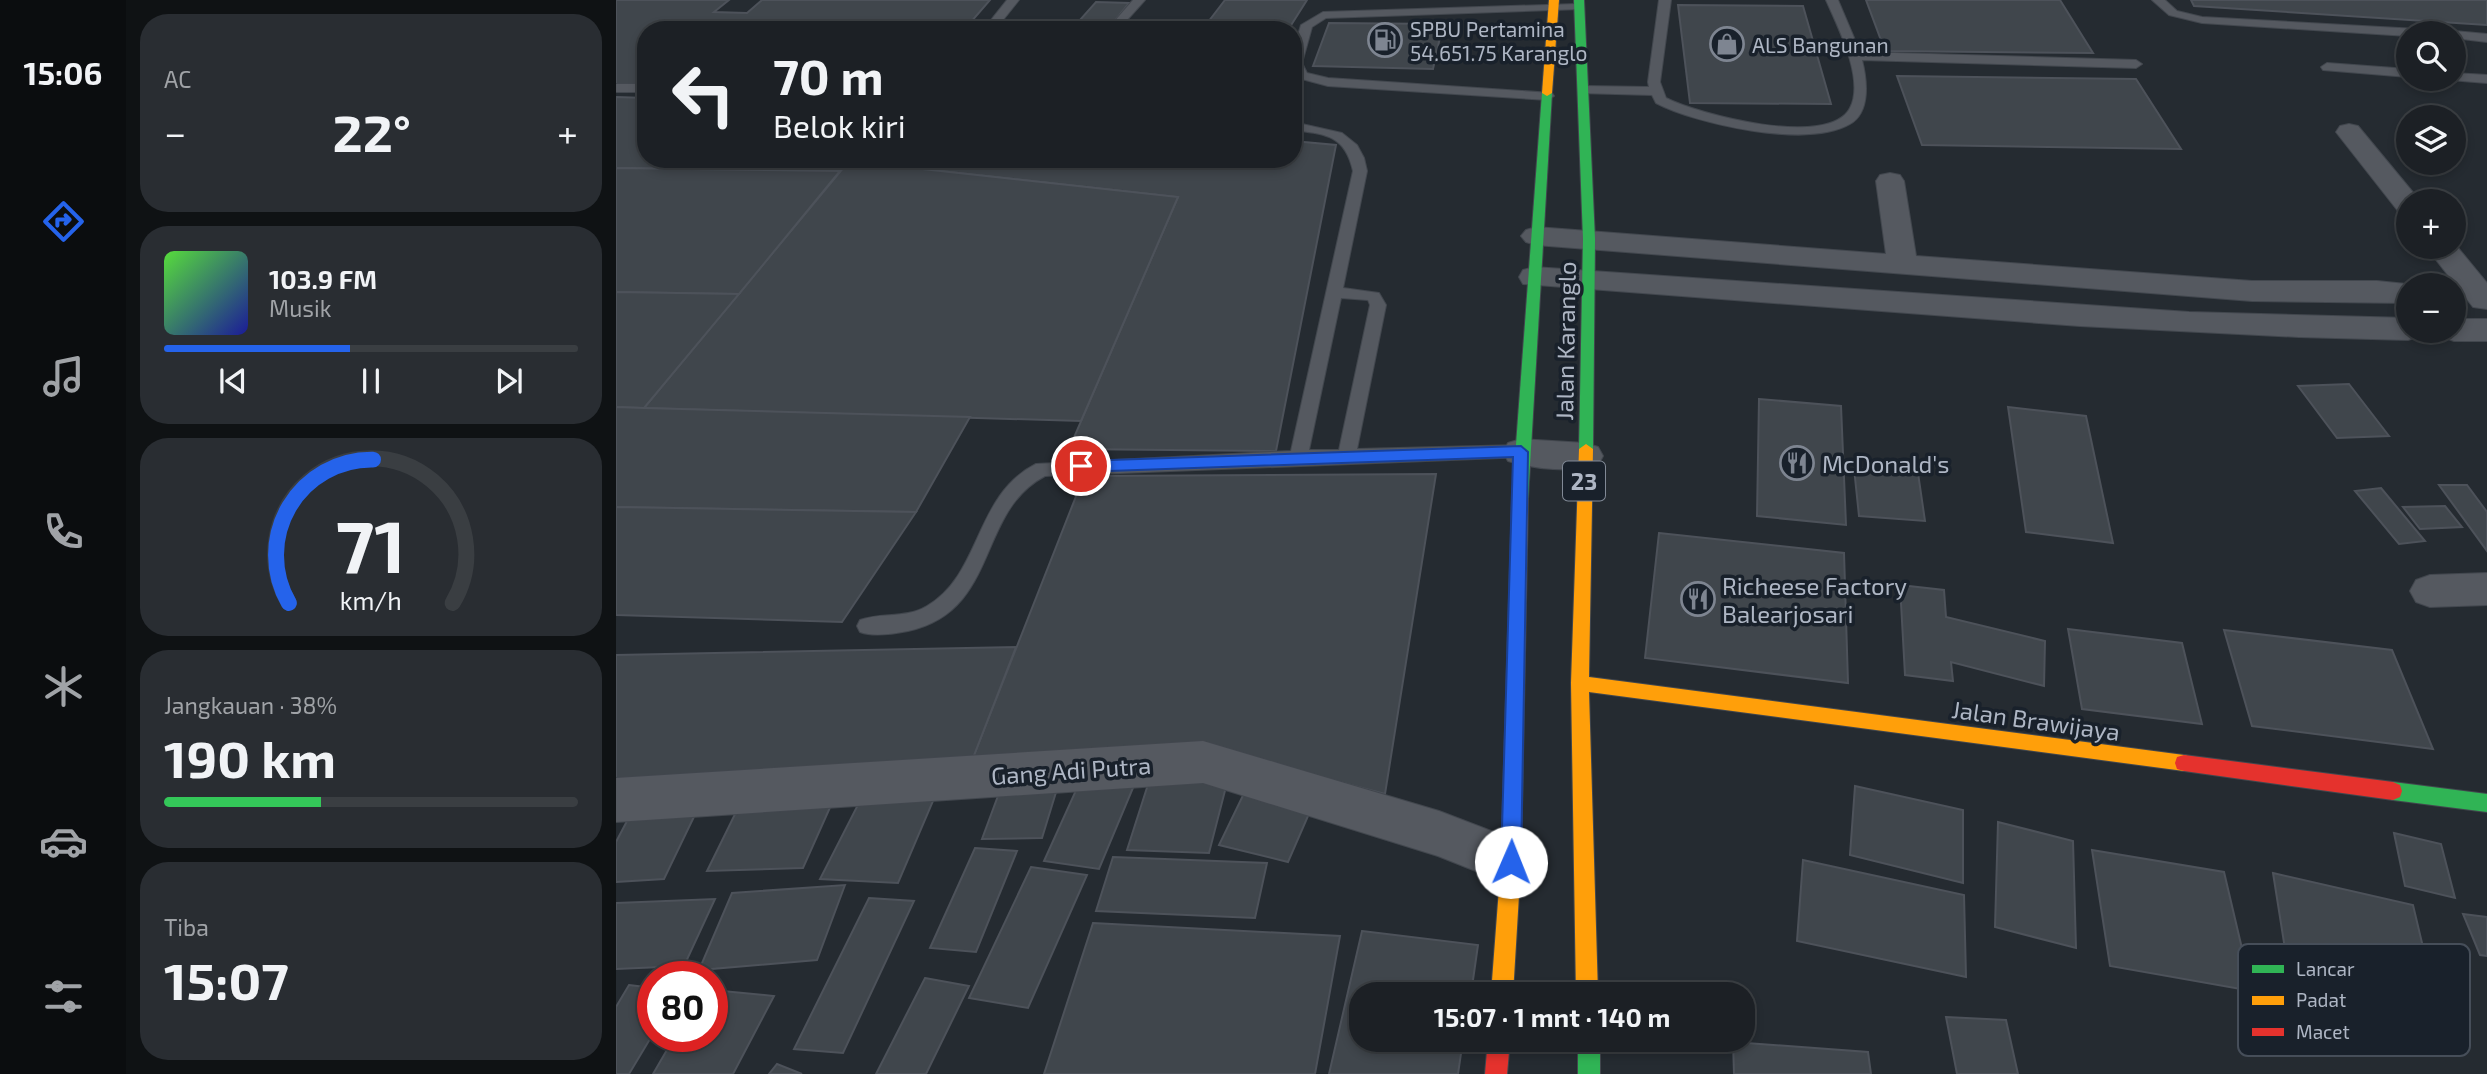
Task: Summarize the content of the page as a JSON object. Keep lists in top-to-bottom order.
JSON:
{
  "streets": {
    "main road": ["Jalan Karanglo", "23", "Jalan Brawijaya"],
    "street": ["Gang Adi Putra"]
  },
  "crossings": [
    ["Jalan Karanglo", "23"],
    ["Jalan Karanglo", "Jalan Brawijaya"],
    ["Jalan Karanglo", "Gang Adi Putra"],
    ["23", "Jalan Brawijaya"]
  ],
  "places": {
    "fuel station": ["SPBU Pertamina 54.651.75 Karanglo"],
    "shop": ["ALS Bangunan"],
    "restaurant": ["McDonald's", "Richeese Factory Balearjosari"]
  },
  "legend": ["Lancar", "Padat", "Macet"],
  "page": {
    "tabs": "15:06",
    "tile": [
      "AC",
      ["Jangkauan · 38%", "190 km"],
      ["Tiba", "15:07"]
    ],
    "map_buttons": ["+", "−"],
    "turn": ["70 m", "Belok kiri"],
    "heat": ["−", "22°", "+"],
    "song": ["103.9 FM", "Musik"],
    "limit": "80",
    "trip": "15:07 · 1 mnt · 140 m",
    "gauge": ["71", "km/h"]
  }
}
